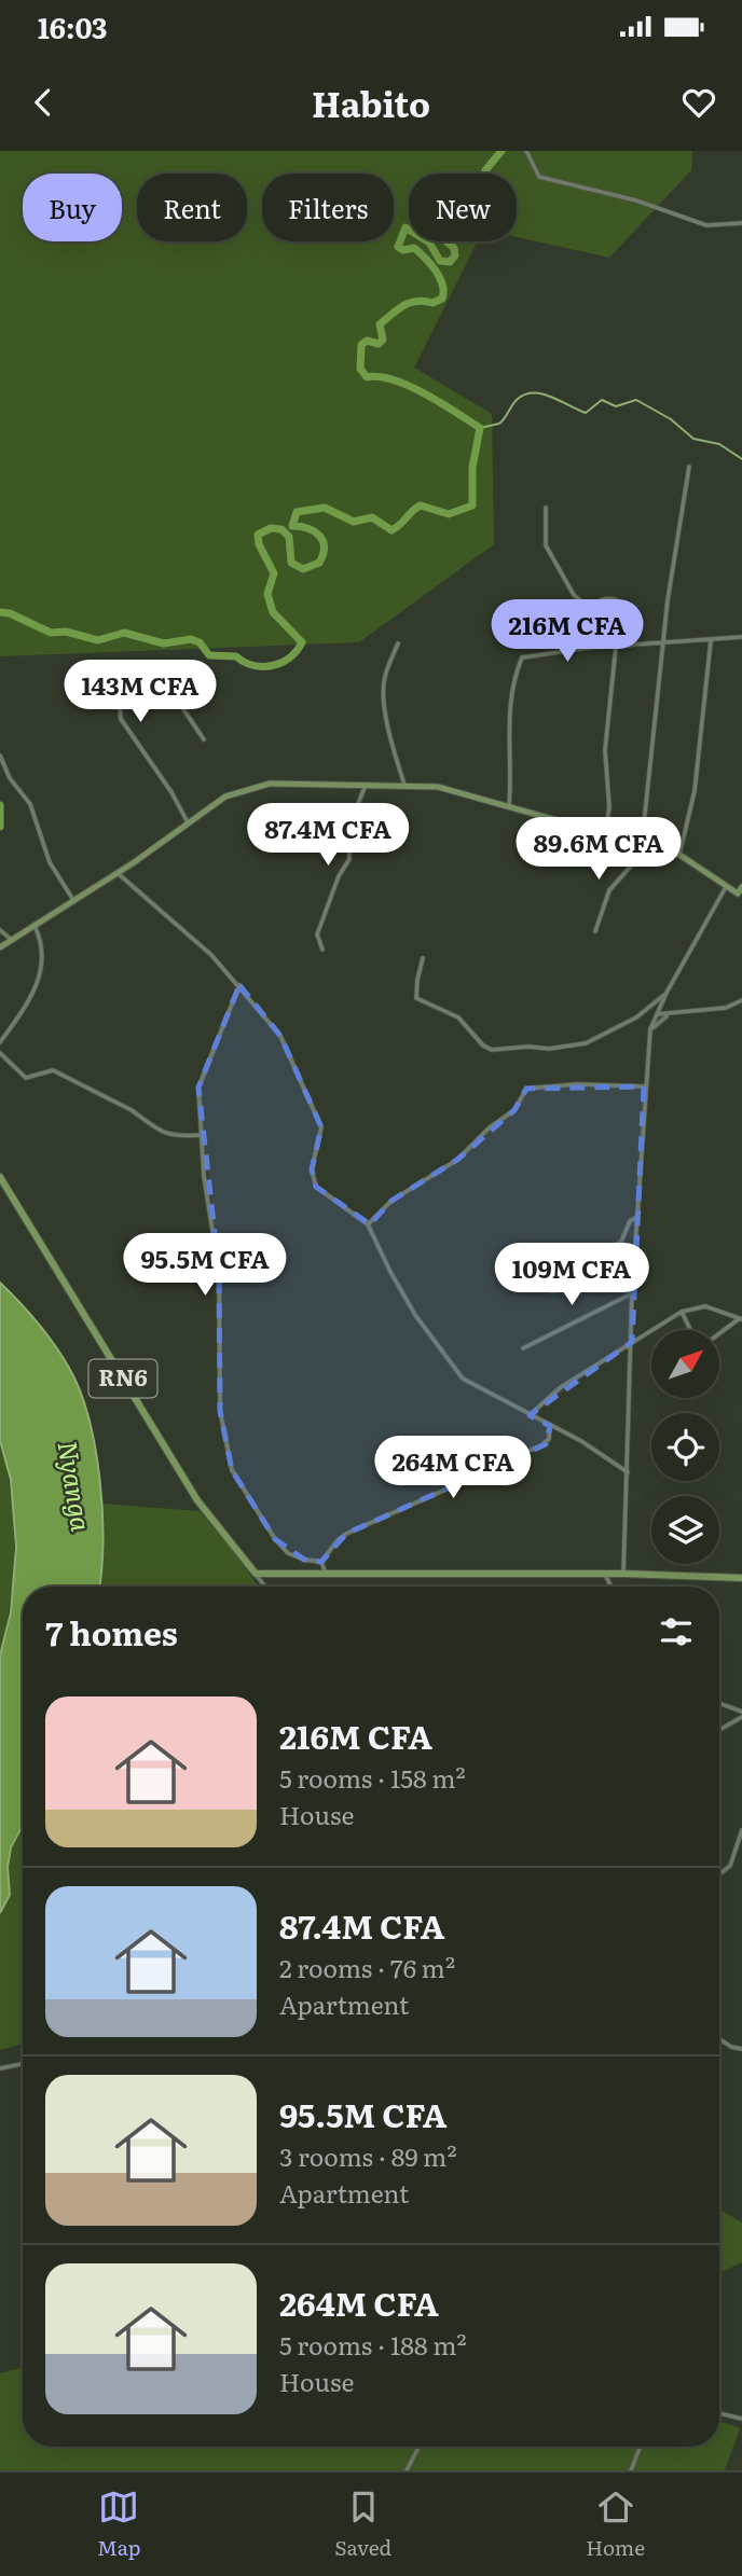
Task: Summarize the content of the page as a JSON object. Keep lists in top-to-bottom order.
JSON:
{
  "streets": {
    "highway": ["RN6"]
  },
  "water": ["Nyanga"],
  "north": "top right",
  "page": {
    "status": "16:03",
    "header": "Habito",
    "chip": [
      "Buy",
      "Rent",
      "Filters",
      "New"
    ],
    "price": [
      "216M CFA",
      "143M CFA",
      "87.4M CFA",
      "89.6M CFA",
      "95.5M CFA",
      "109M CFA",
      "264M CFA"
    ],
    "heading": "7 homes",
    "list": [
      {
        "name": "216M CFA",
        "note": "5 rooms · 158 m² · House"
      },
      {
        "name": "87.4M CFA",
        "note": "2 rooms · 76 m² · Apartment"
      },
      {
        "name": "95.5M CFA",
        "note": "3 rooms · 89 m² · Apartment"
      },
      {
        "name": "264M CFA",
        "note": "5 rooms · 188 m² · House"
      }
    ],
    "tabs": ["Map", "Saved", "Home"]
  }
}
